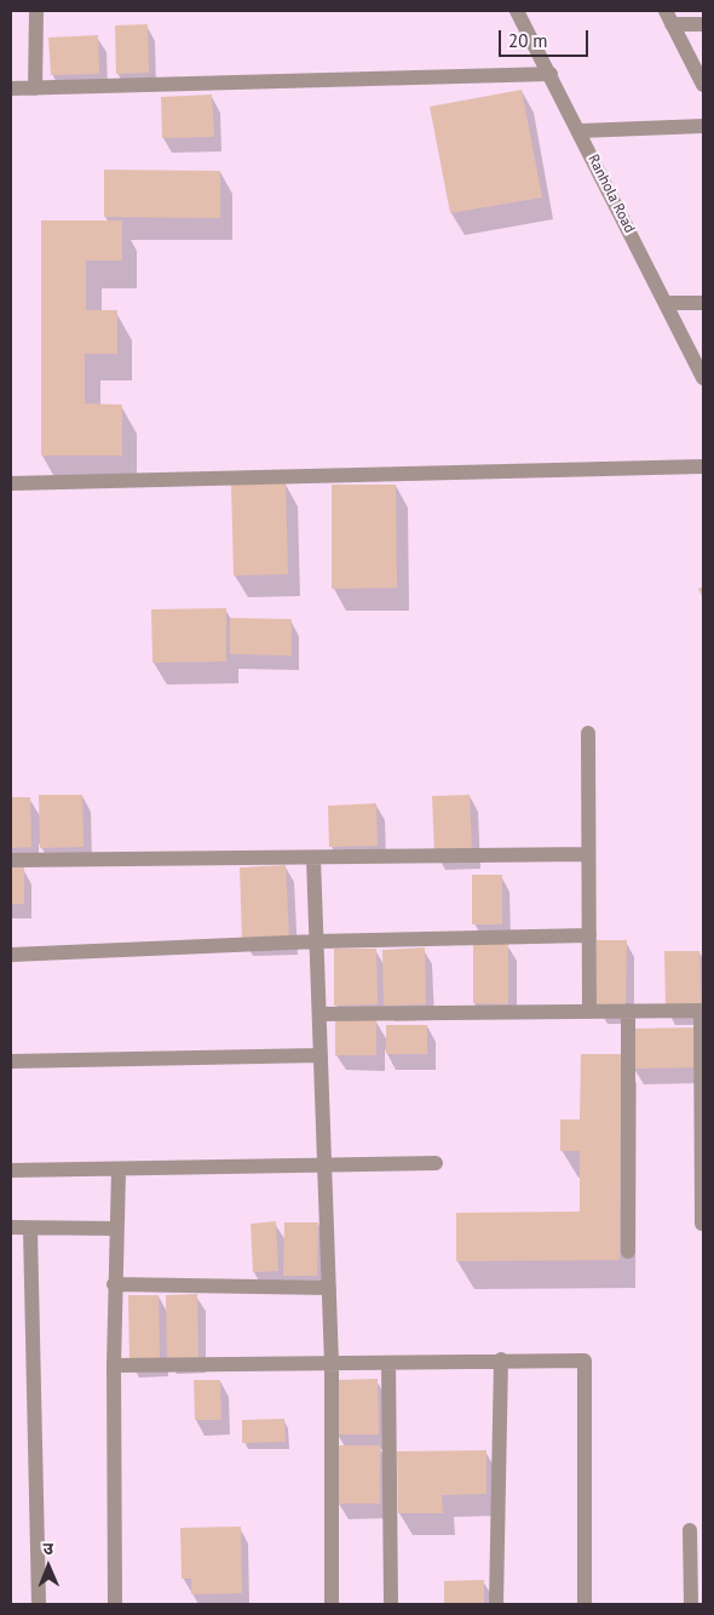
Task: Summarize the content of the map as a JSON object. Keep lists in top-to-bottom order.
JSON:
{
  "streets": {
    "street": ["Ranhola Road"]
  },
  "scale_bar": "20 m",
  "north": "top"
}
